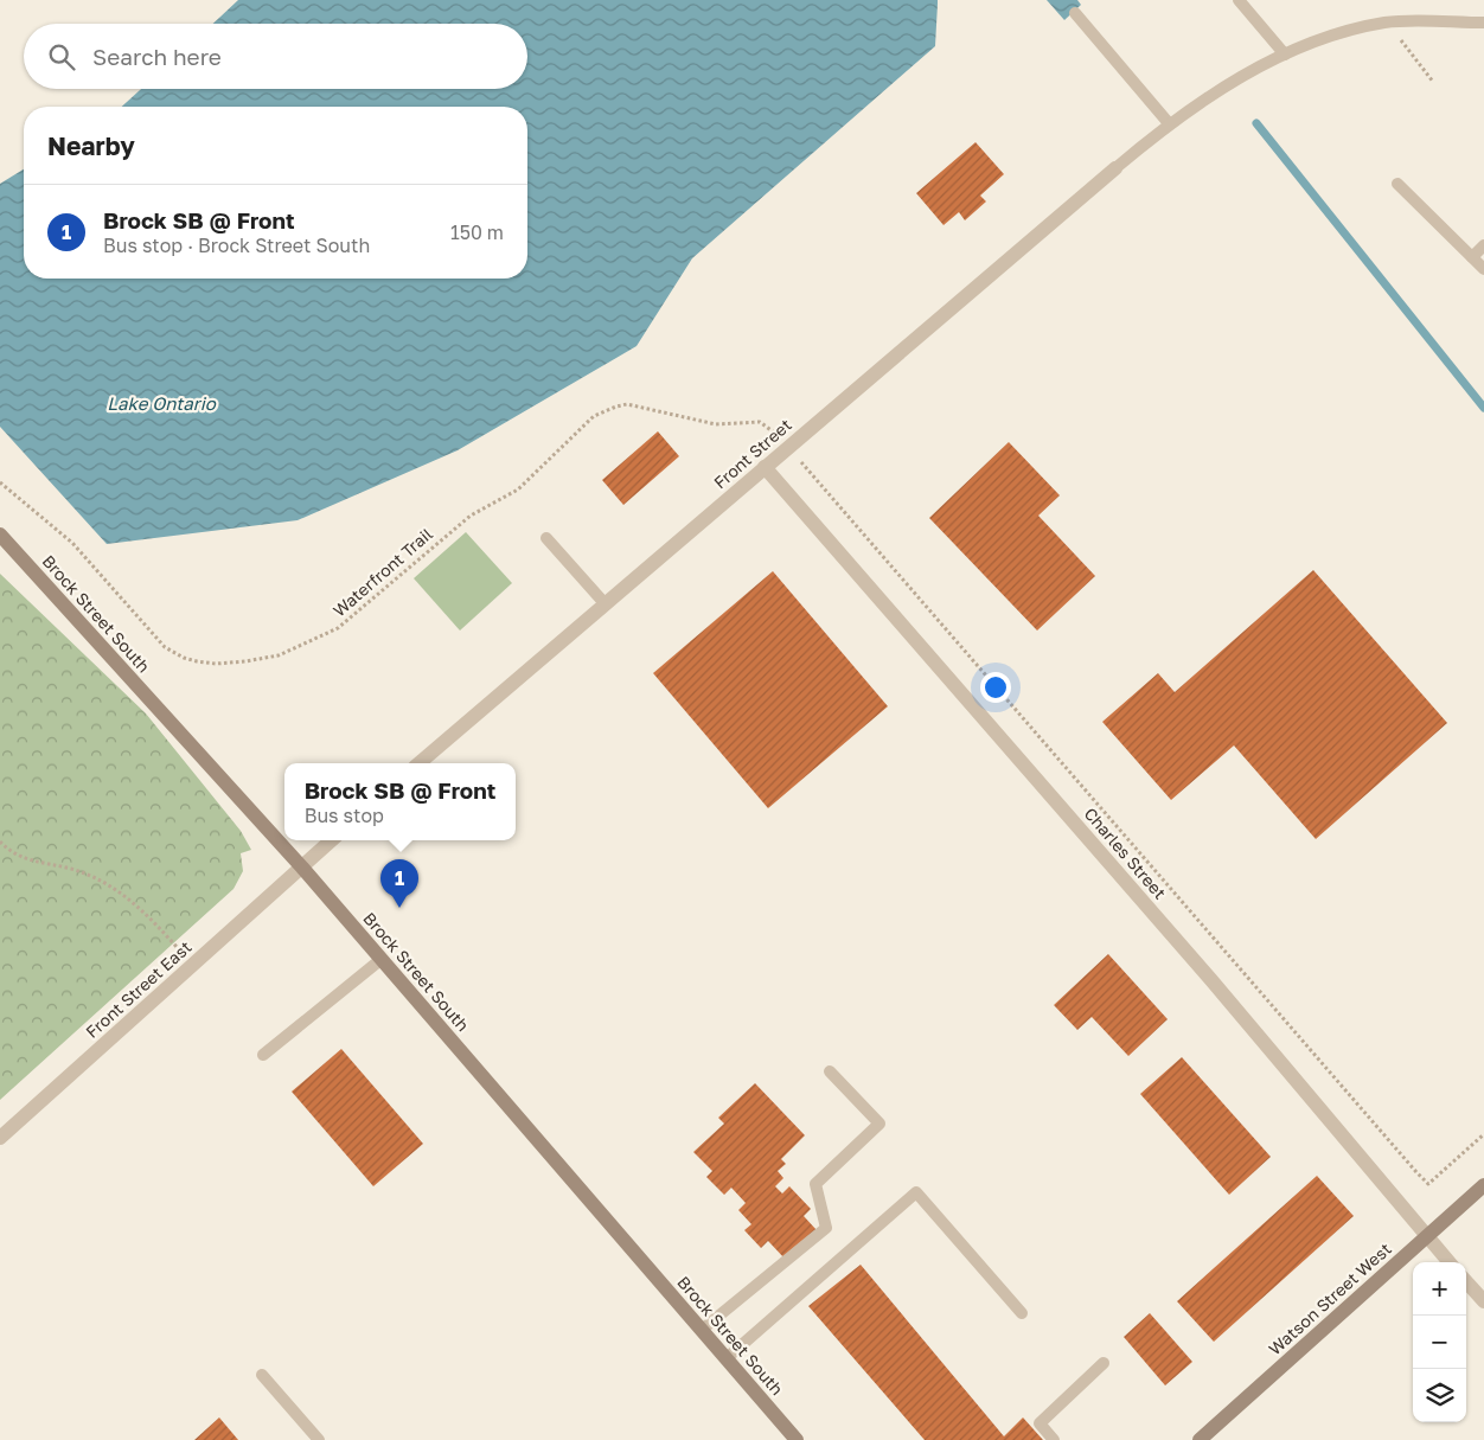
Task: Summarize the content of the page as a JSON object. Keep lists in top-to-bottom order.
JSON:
{
  "streets": {
    "main road": ["Brock Street South", "Watson Street West"],
    "street": ["Front Street", "Charles Street", "Front Street East"],
    "path": ["Waterfront Trail"]
  },
  "crossings": [
    ["Front Street", "Charles Street"],
    ["Brock Street South", "Front Street East"],
    ["Charles Street", "Watson Street West"]
  ],
  "water": ["Lake Ontario"],
  "page": {
    "search": "Search here",
    "heading": "Nearby",
    "list": [
      {
        "mark": "1",
        "name": "Brock SB @ Front",
        "note": "Bus stop · Brock Street South",
        "value": "150 m"
      }
    ],
    "popup": ["Brock SB @ Front", "Bus stop"],
    "pins": "1",
    "map_buttons": ["+", "−"]
  }
}
